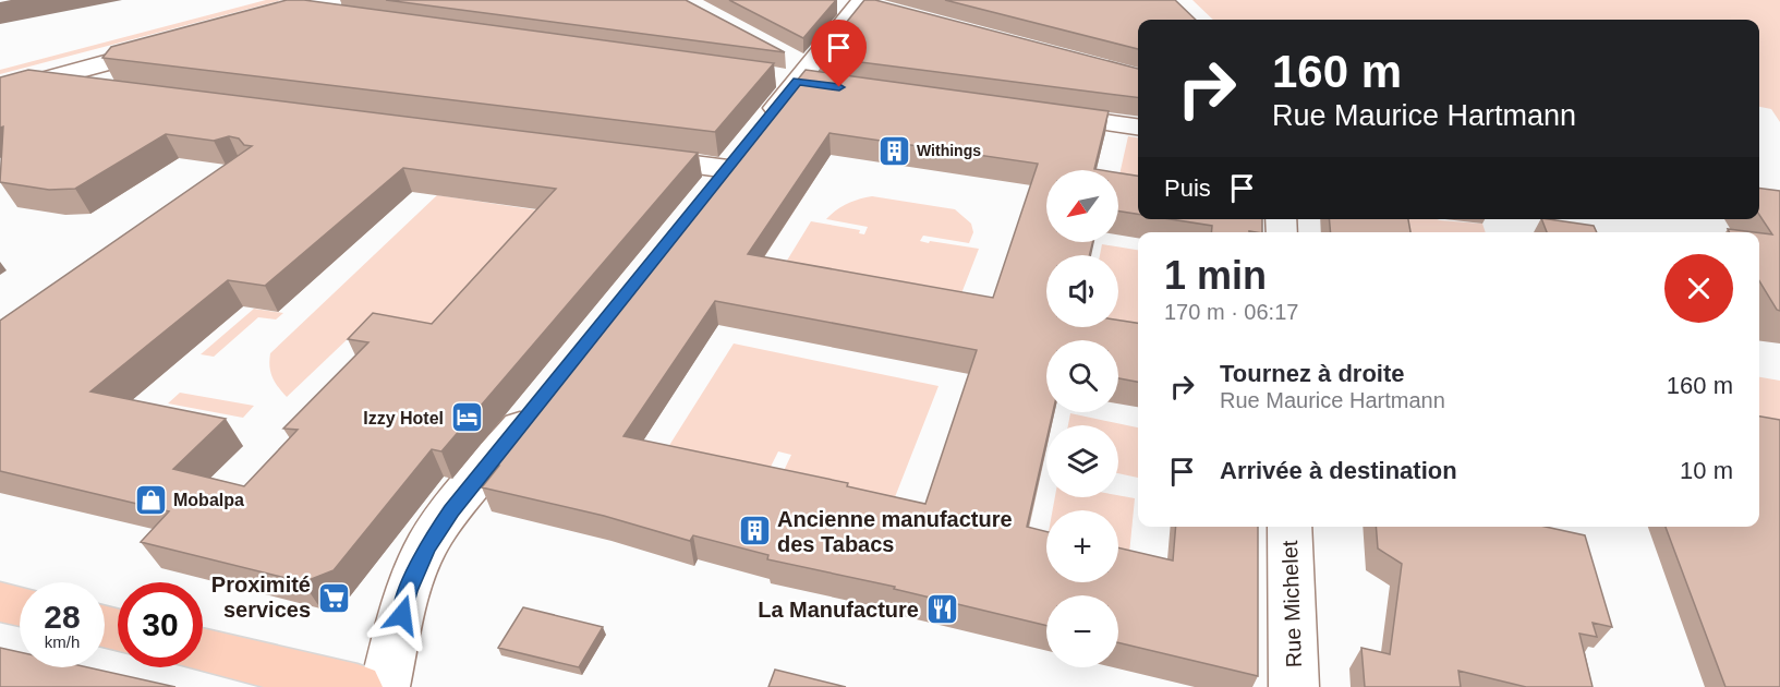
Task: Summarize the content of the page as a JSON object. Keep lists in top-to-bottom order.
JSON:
{
  "streets": {
    "street": ["Rue Michelet"]
  },
  "places": {
    "building": ["Withings", "Ancienne manufacture des Tabacs"],
    "hotel": ["Izzy Hotel"],
    "shop": ["Mobalpa"],
    "supermarket": ["Proximité services"],
    "restaurant": ["La Manufacture"]
  },
  "north": "bottom left",
  "page": {
    "turn": ["160 m", "Rue Maurice Hartmann"],
    "then": "Puis",
    "map_buttons": ["+", "−"],
    "heading": ["1 min", "170 m · 06:17"],
    "list": [
      {
        "name": "Tournez à droite",
        "note": "Rue Maurice Hartmann",
        "value": "160 m"
      },
      {
        "name": "Arrivée à destination",
        "value": "10 m"
      }
    ],
    "speed": "28 km/h",
    "limit": "30"
  }
}
